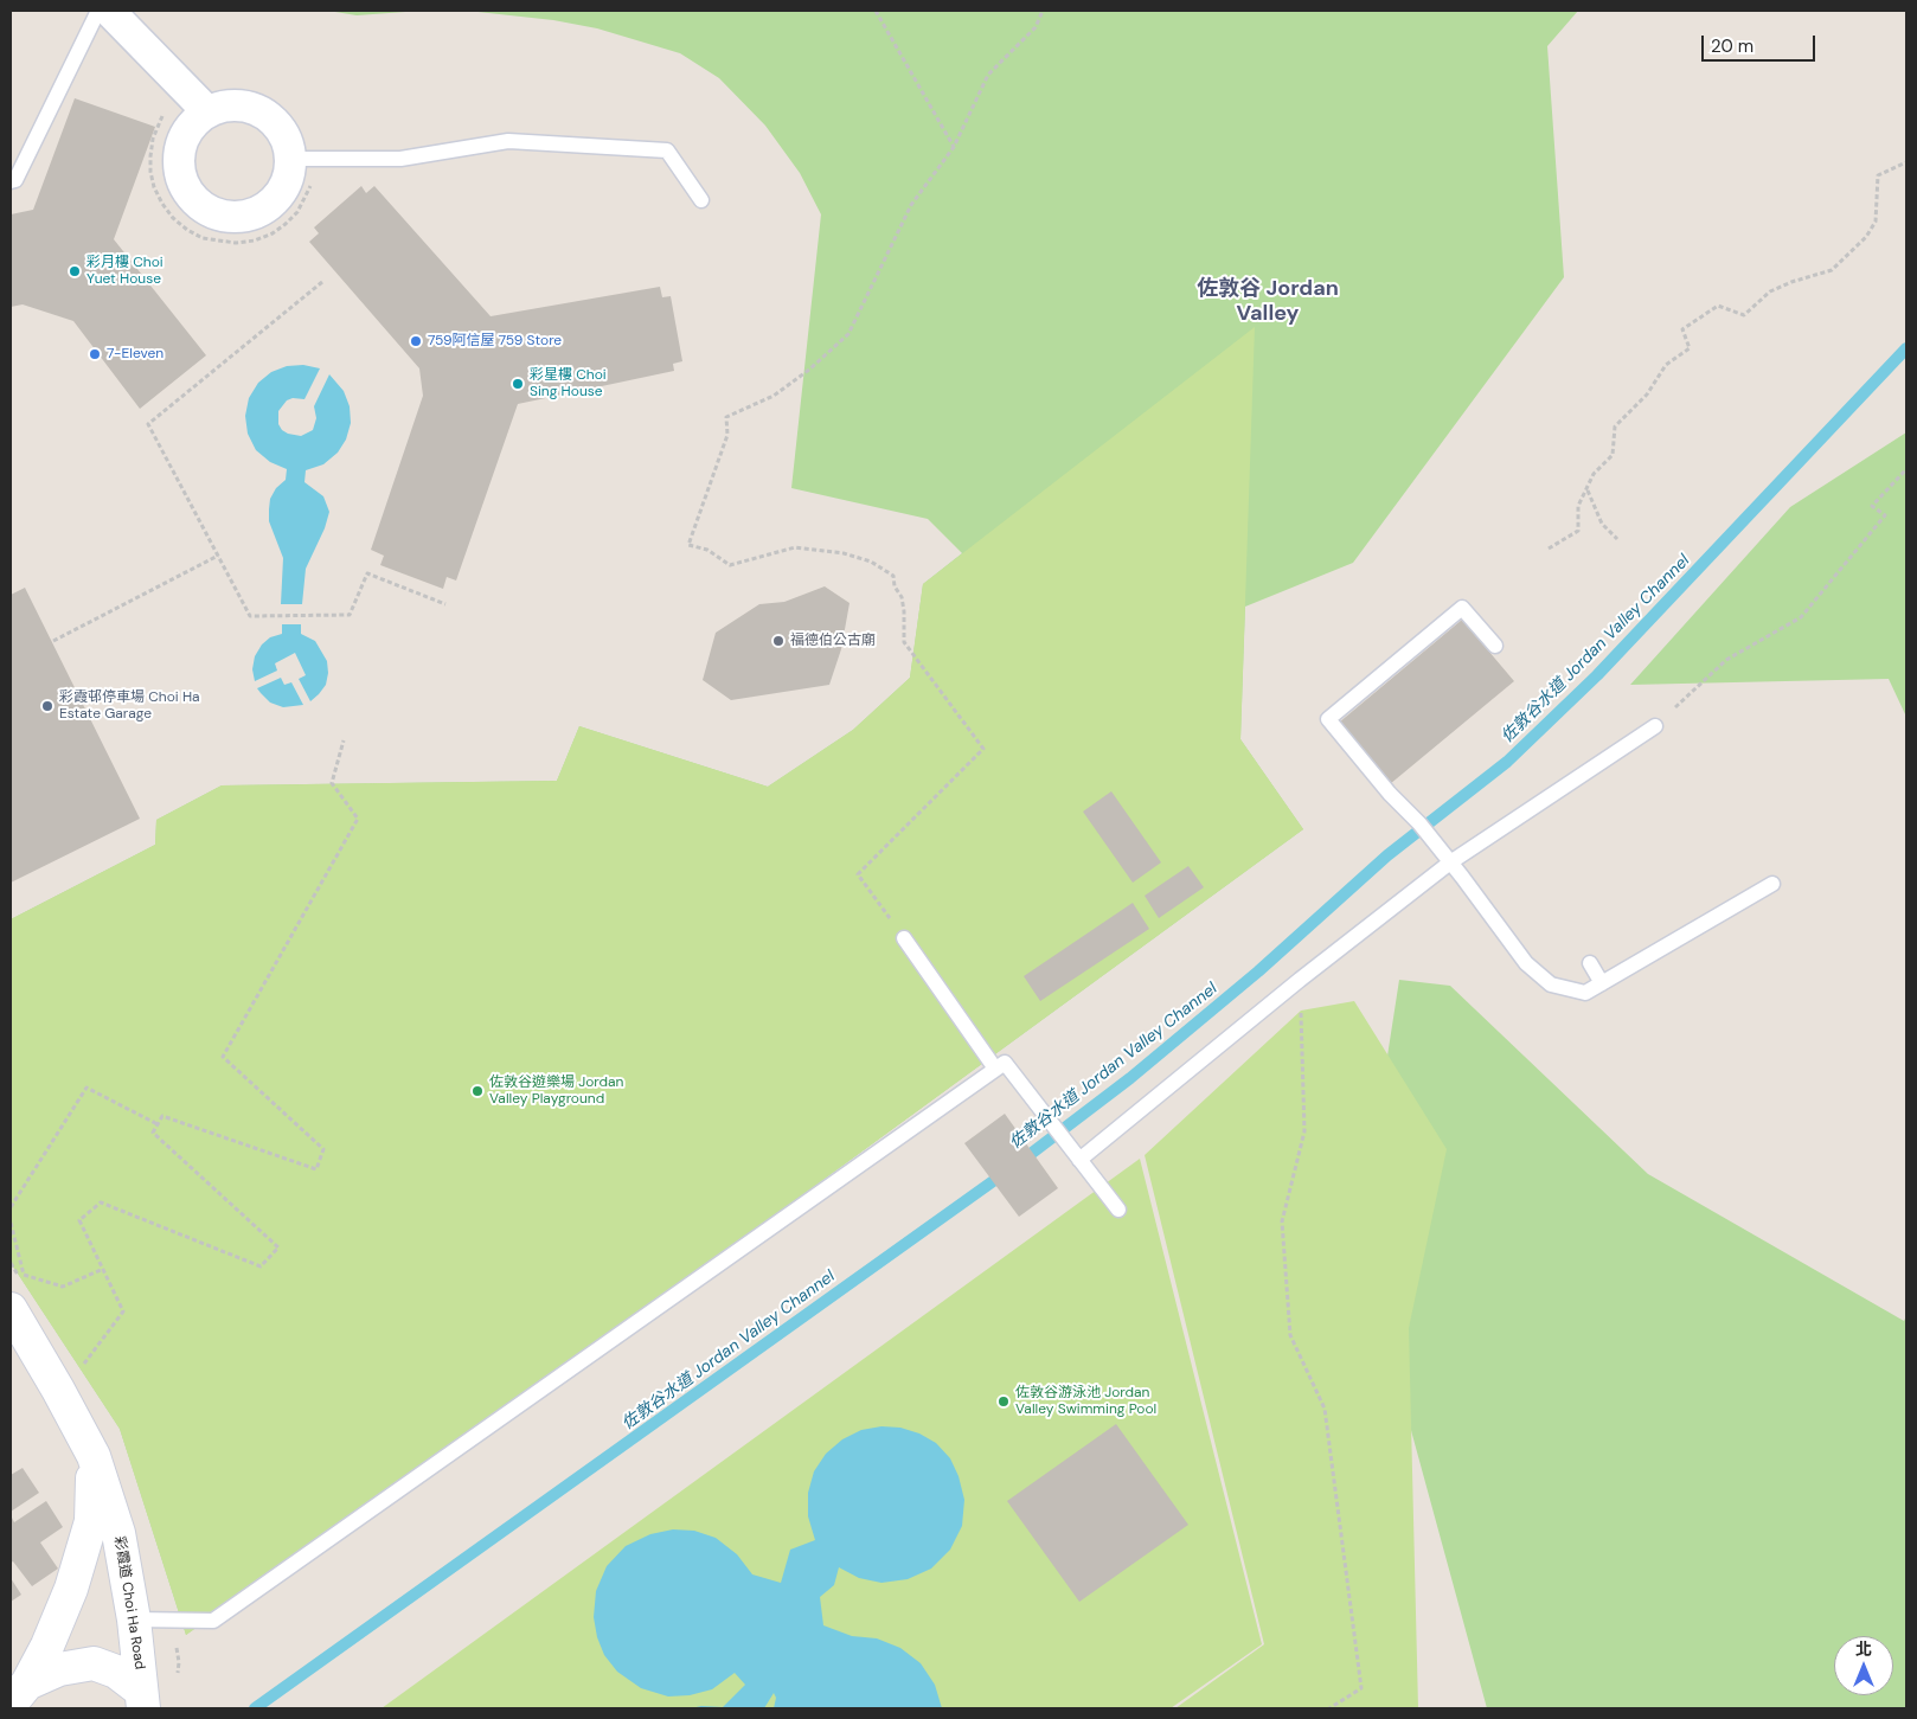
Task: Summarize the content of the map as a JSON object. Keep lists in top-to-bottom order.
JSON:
{
  "streets": {
    "street": ["彩霞道 Choi Ha Road"]
  },
  "districts": ["佐敦谷 Jordan Valley"],
  "water": ["佐敦谷水道 Jordan Valley Channel"],
  "places": [
    "彩月樓 Choi Yuet House",
    "759阿信屋 759 Store",
    "7-Eleven",
    "彩星樓 Choi Sing House",
    "福德伯公古廟",
    "彩霞邨停車場 Choi Ha Estate Garage",
    "佐敦谷遊樂場 Jordan Valley Playground",
    "佐敦谷游泳池 Jordan Valley Swimming Pool"
  ],
  "scale_bar": "20 m",
  "north": "top"
}
